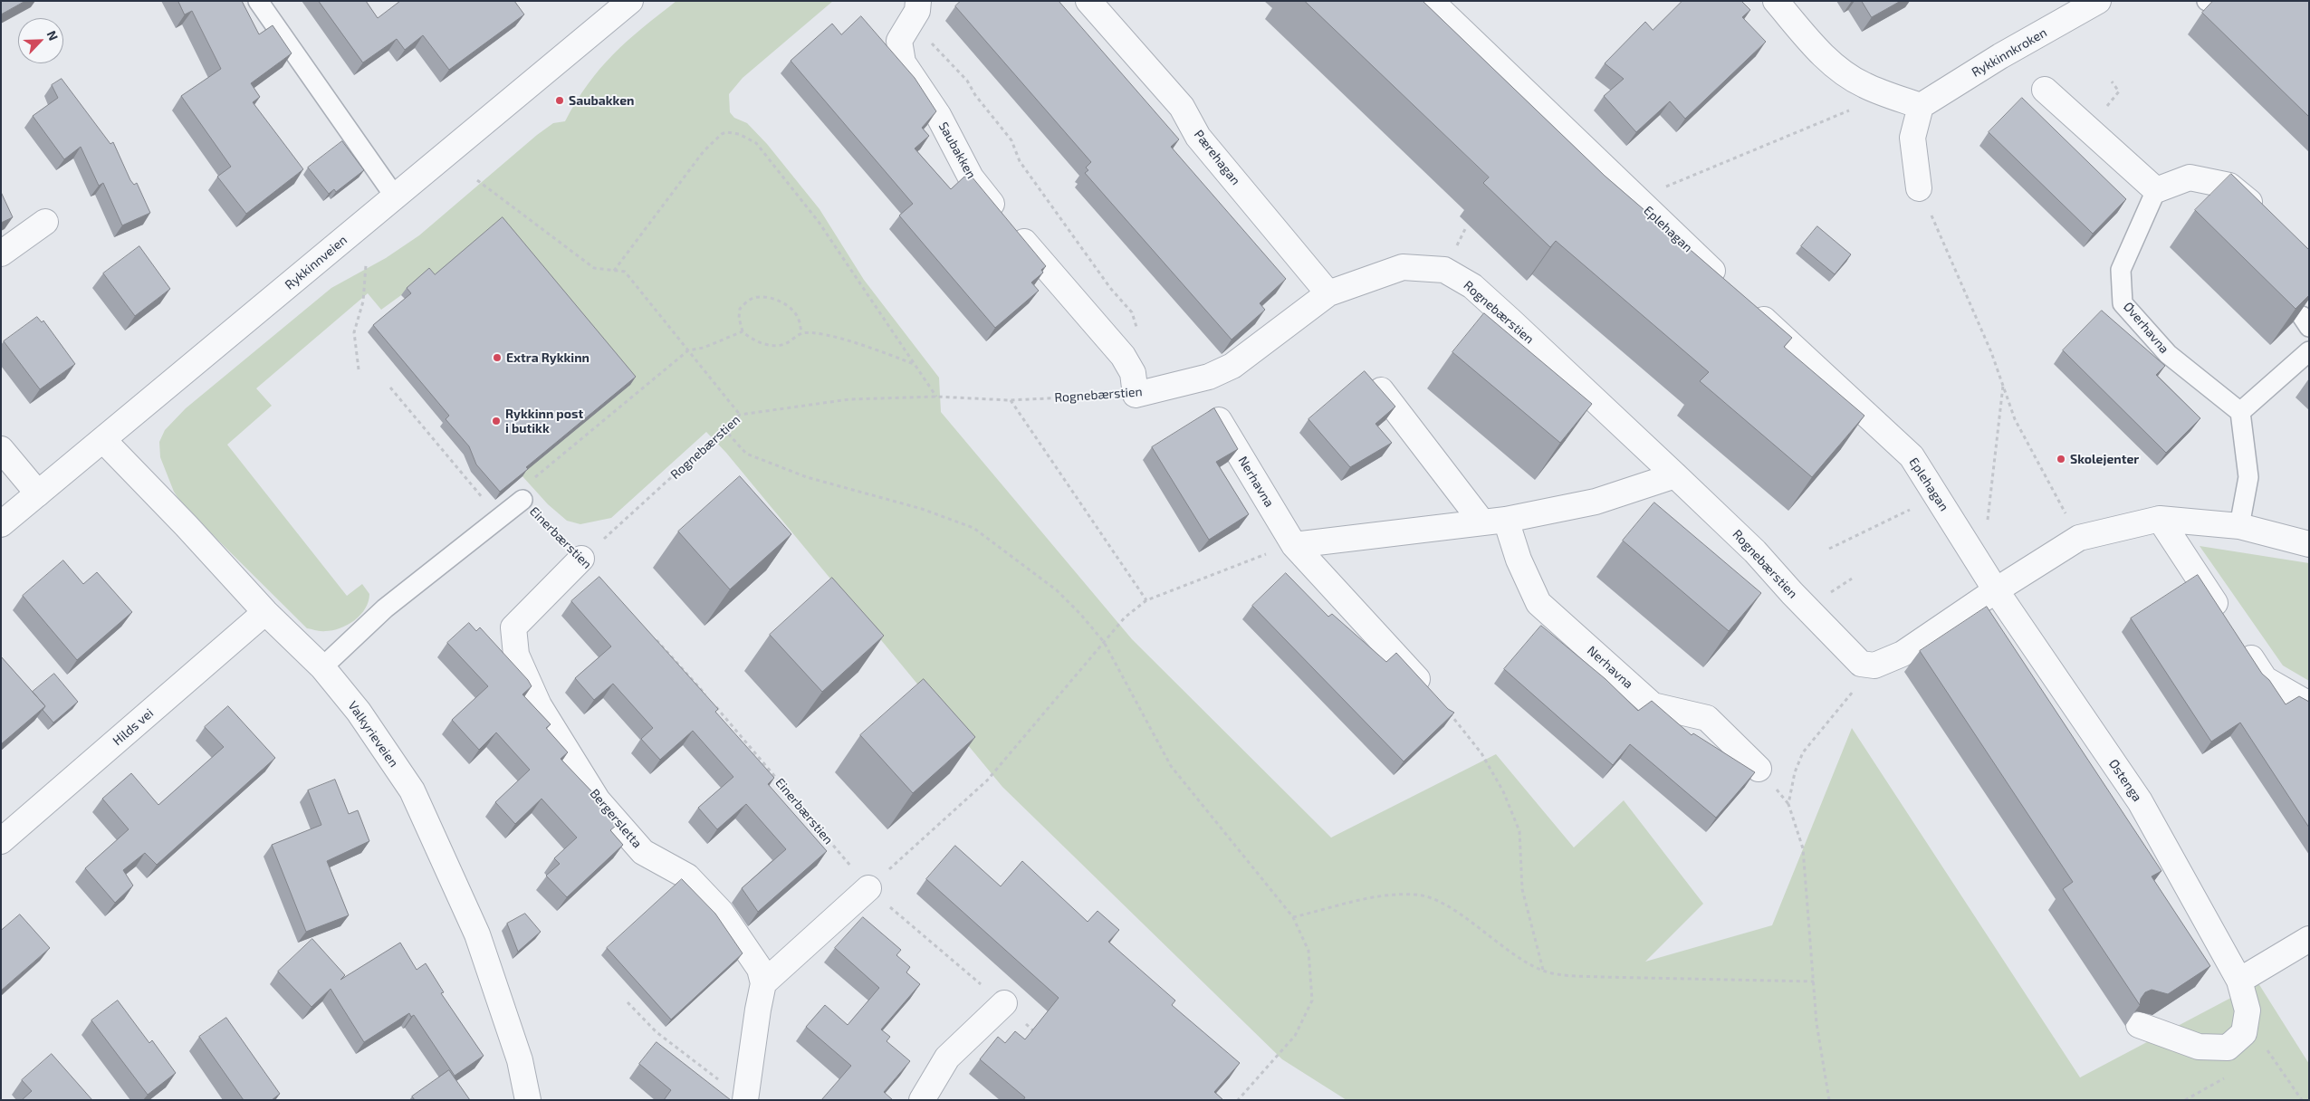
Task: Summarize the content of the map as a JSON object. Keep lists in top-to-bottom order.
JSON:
{
  "streets": {
    "street": [
      "Rykkinnkroken",
      "Saubakken",
      "Pærehagan",
      "Eplehagan",
      "Rykkinnveien",
      "Rognebærstien",
      "Nerhavna",
      "Hilds vei",
      "Valkyrieveien",
      "Østenga",
      "Bergersletta"
    ],
    "lane": ["Øverhavna"],
    "path": ["Einerbærstien"]
  },
  "crossings": [
    ["Saubakken", "Rognebærstien"],
    ["Pærehagan", "Rognebærstien"],
    ["Eplehagan", "Østenga"],
    ["Rykkinnveien", "Valkyrieveien"],
    ["Rognebærstien", "Einerbærstien"],
    ["Rognebærstien", "Bergersletta"],
    ["Einerbærstien", "Bergersletta"],
    ["Hilds vei", "Valkyrieveien"]
  ],
  "places": [
    "Saubakken",
    "Extra Rykkinn",
    "Rykkinn post i butikk",
    "Skolejenter"
  ],
  "north": "top right"
}
